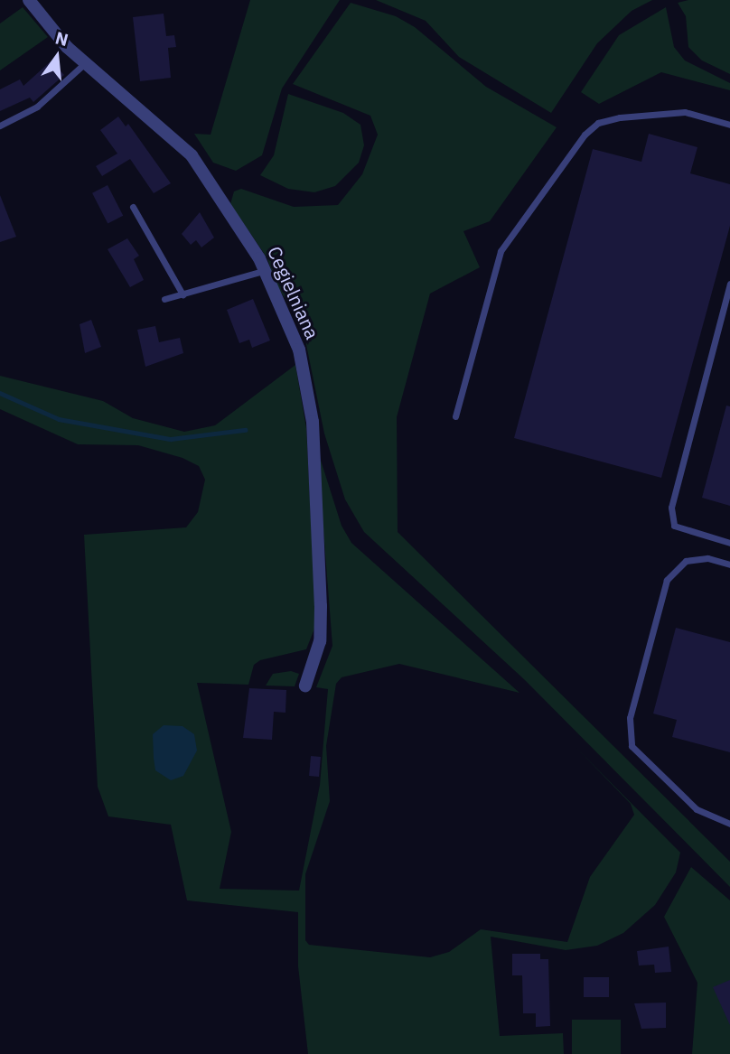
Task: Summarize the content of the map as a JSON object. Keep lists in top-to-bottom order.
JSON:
{
  "streets": {
    "street": ["Cegielniana"]
  },
  "north": "top"
}
